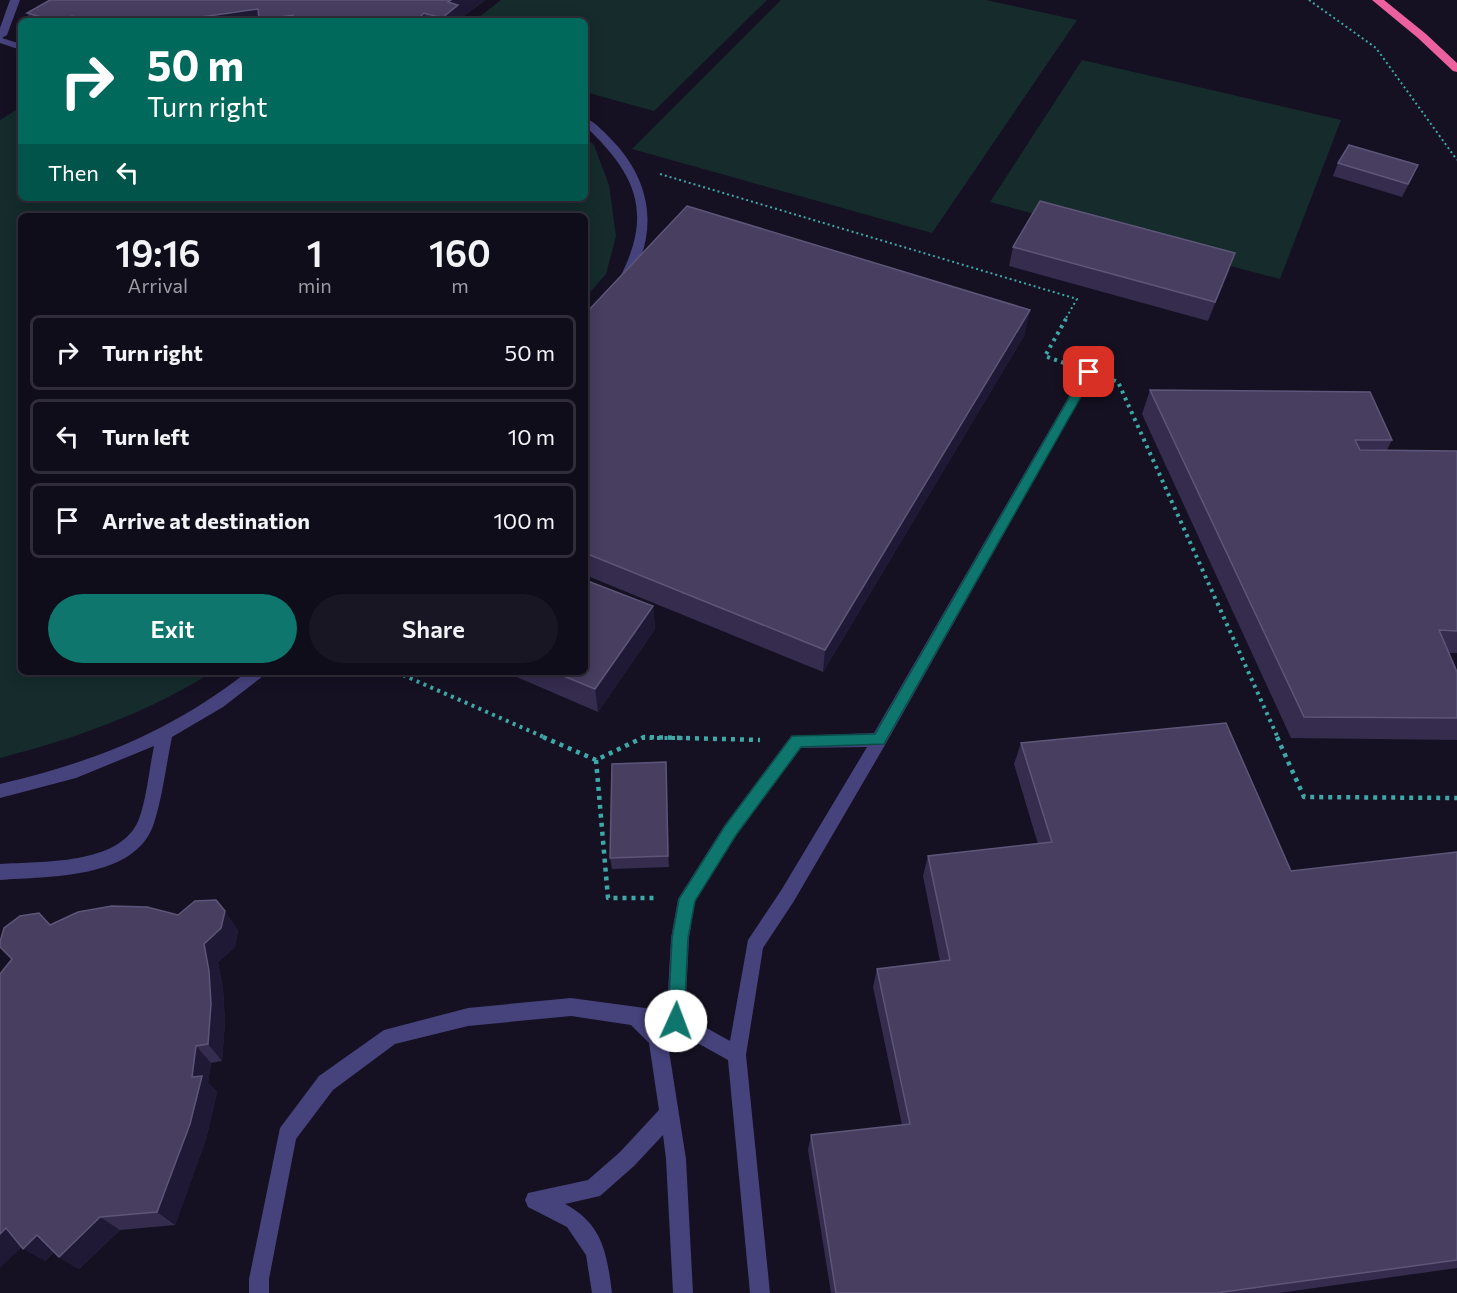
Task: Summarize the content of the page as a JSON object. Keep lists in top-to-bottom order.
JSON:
{
  "page": {
    "turn": ["50 m", "Turn right"],
    "then": "Then",
    "eta": [
      "19:16",
      "Arrival",
      "1",
      "min",
      "160",
      "m"
    ],
    "list": [
      {
        "name": "Turn right",
        "value": "50 m"
      },
      {
        "name": "Turn left",
        "value": "10 m"
      },
      {
        "name": "Arrive at destination",
        "value": "100 m"
      }
    ],
    "buttons": ["Exit", "Share"]
  }
}
